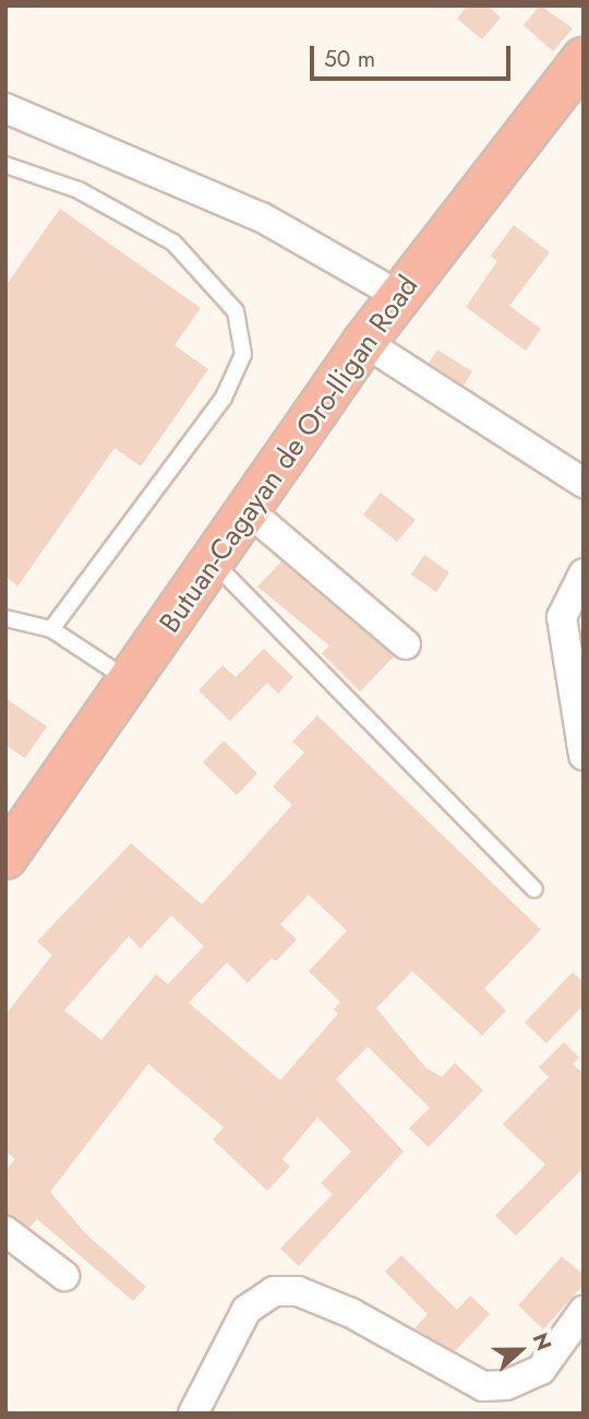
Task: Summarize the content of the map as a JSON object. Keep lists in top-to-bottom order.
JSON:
{
  "streets": {
    "highway": ["Butuan-Cagayan de Oro-Iligan Road"]
  },
  "scale_bar": "50 m",
  "north": "right"
}
